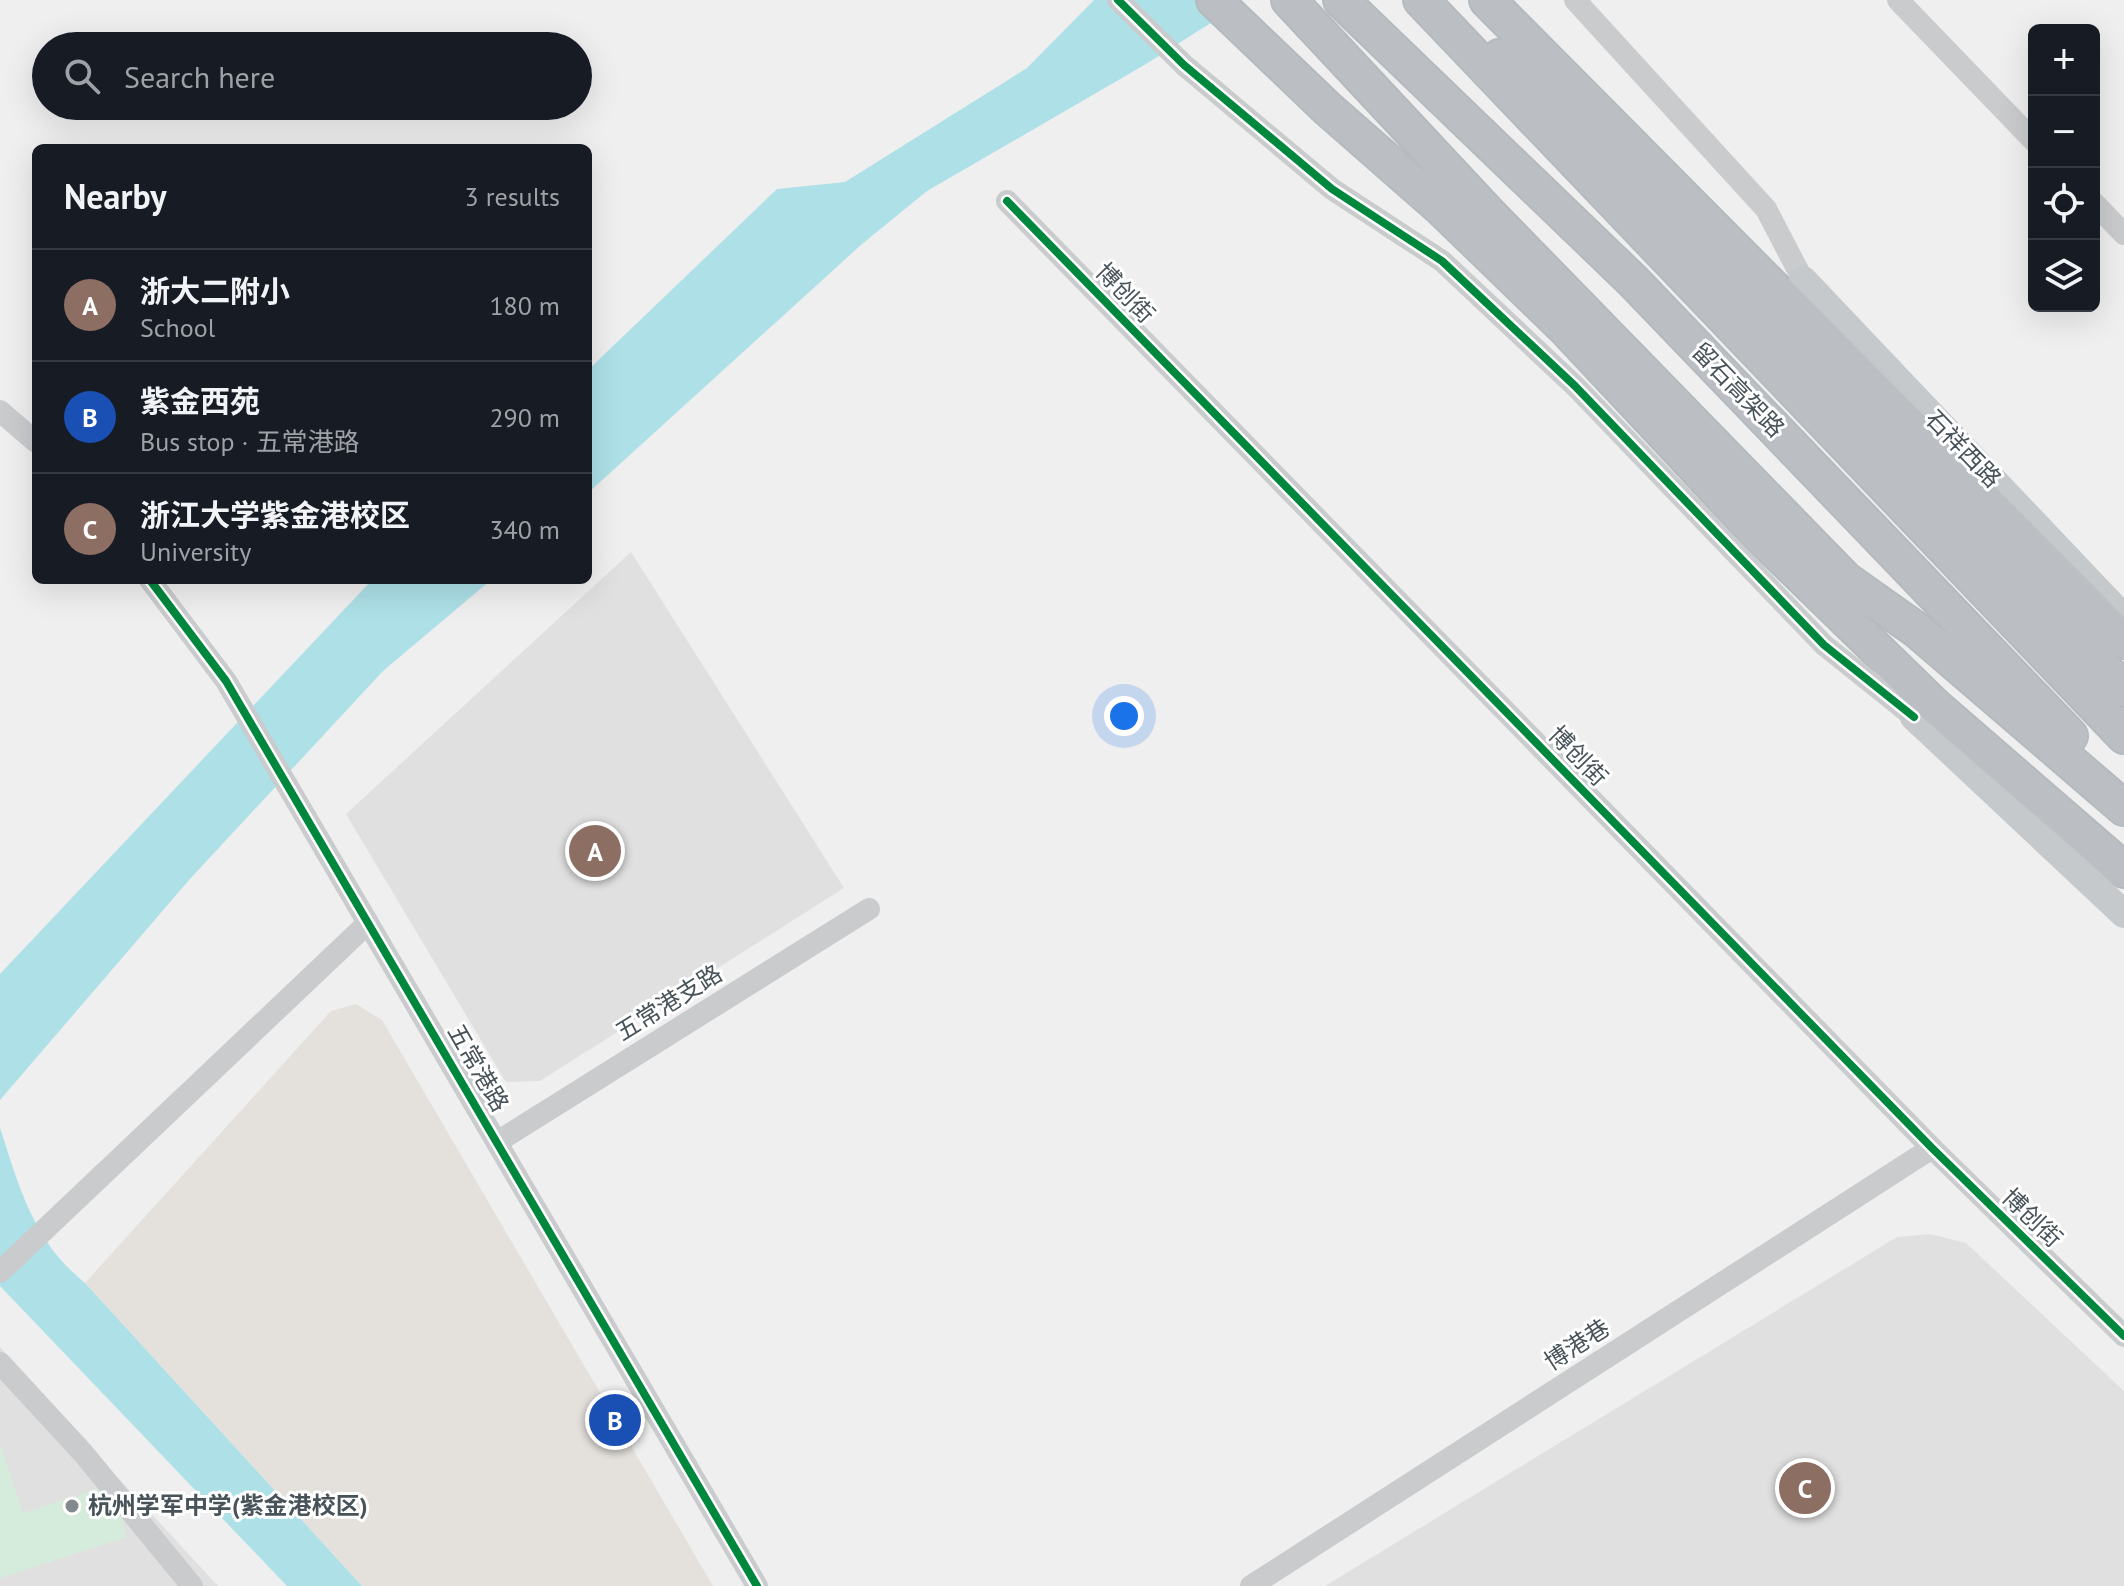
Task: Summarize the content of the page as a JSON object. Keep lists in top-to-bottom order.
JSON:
{
  "streets": {
    "highway": ["留石高架路"],
    "main road": ["石祥西路"],
    "street": [
      "博创街",
      "五常港支路",
      "五常港路",
      "博港巷"
    ]
  },
  "crossings": [
    ["博创街", "博港巷"],
    ["五常港支路", "五常港路"]
  ],
  "places": ["杭州学军中学(紫金港校区)"],
  "page": {
    "map_buttons": ["+", "−"],
    "search": "Search here",
    "heading": ["Nearby", "3 results"],
    "list": [
      {
        "mark": "A",
        "name": "浙大二附小",
        "note": "School",
        "value": "180 m"
      },
      {
        "mark": "B",
        "name": "紫金西苑",
        "note": "Bus stop · 五常港路",
        "value": "290 m"
      },
      {
        "mark": "C",
        "name": "浙江大学紫金港校区",
        "note": "University",
        "value": "340 m"
      }
    ],
    "pins": ["A", "B", "C"]
  }
}
